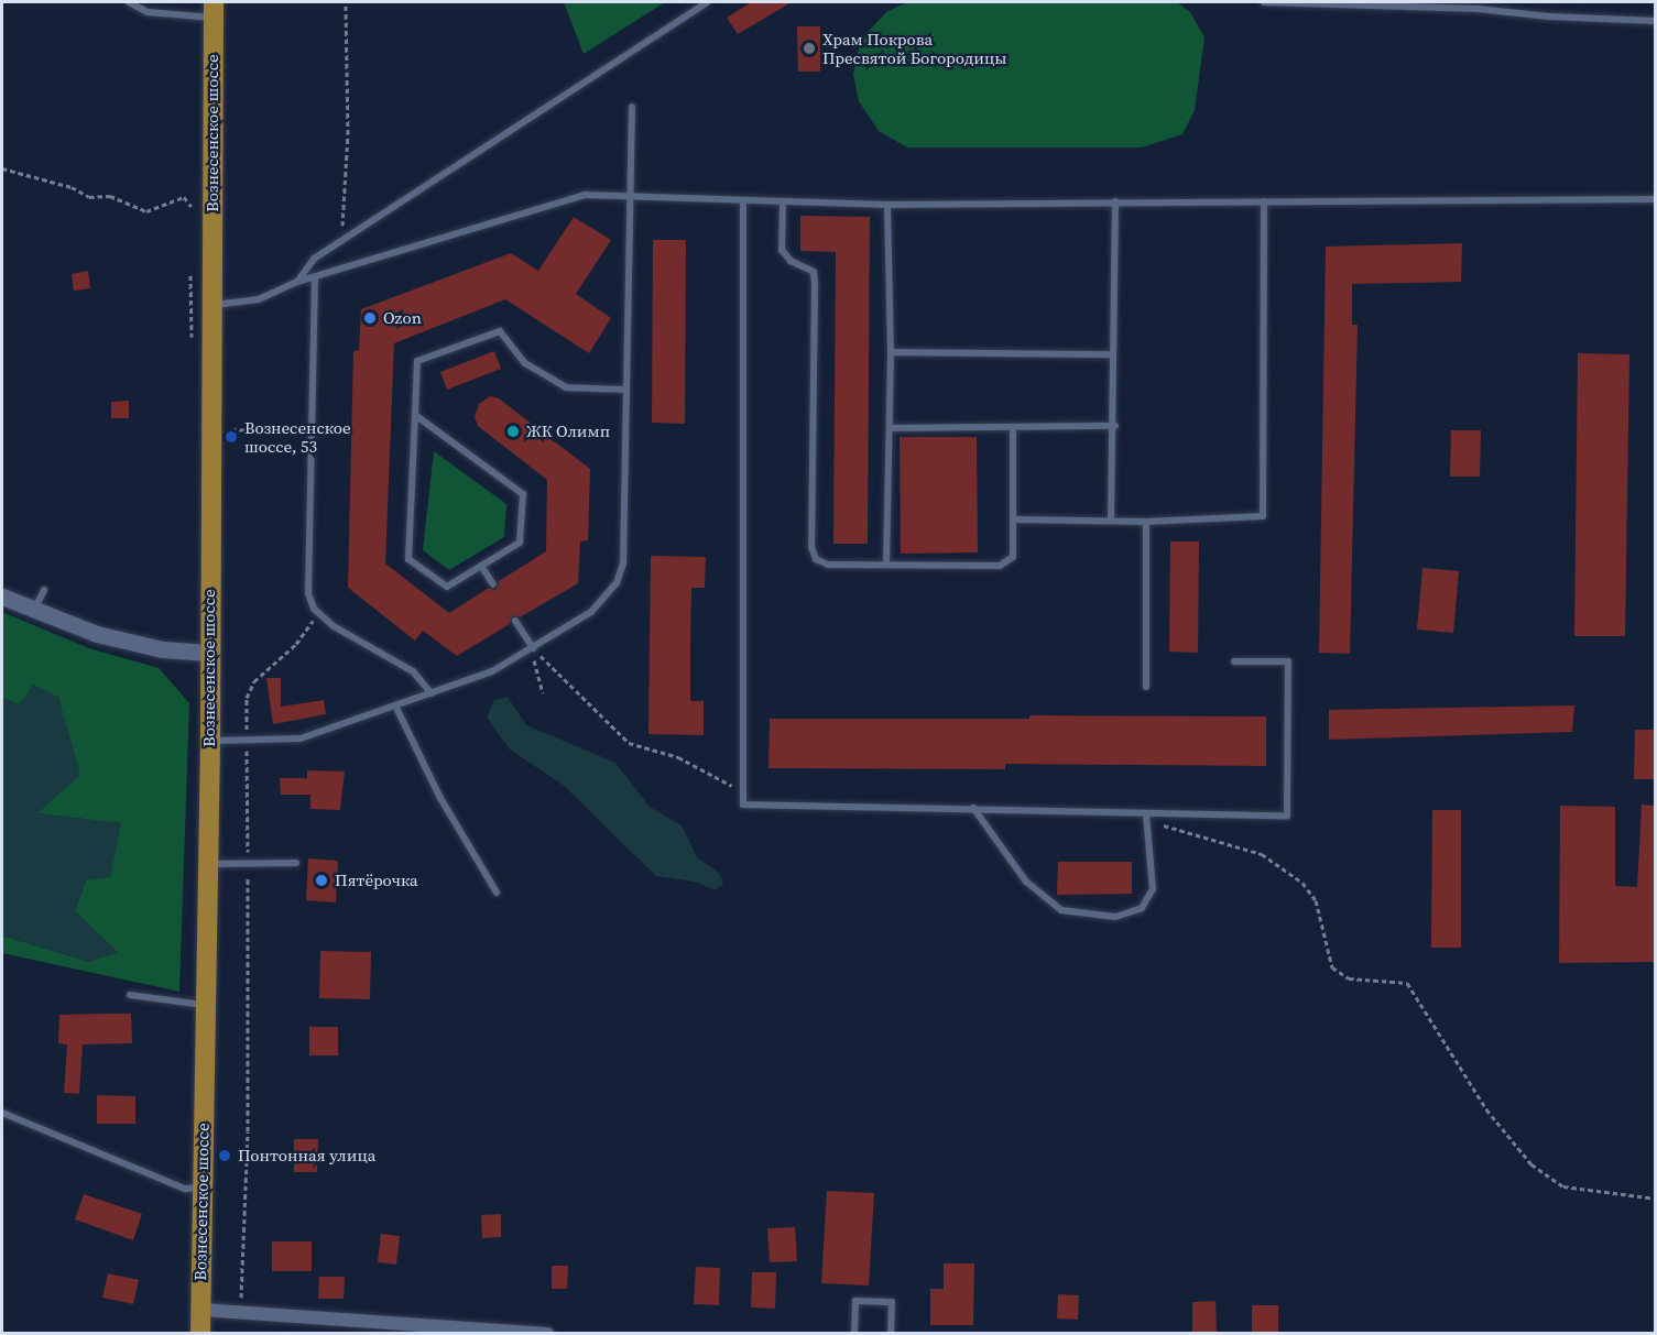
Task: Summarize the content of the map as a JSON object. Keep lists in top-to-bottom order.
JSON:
{
  "streets": {
    "main road": ["Вознесенское шоссе"]
  },
  "places": [
    "Храм Покрова Пресвятой Богородицы",
    "Ozon",
    "ЖК Олимп",
    "Вознесенское шоссе, 53",
    "Пятёрочка",
    "Понтонная улица"
  ]
}
